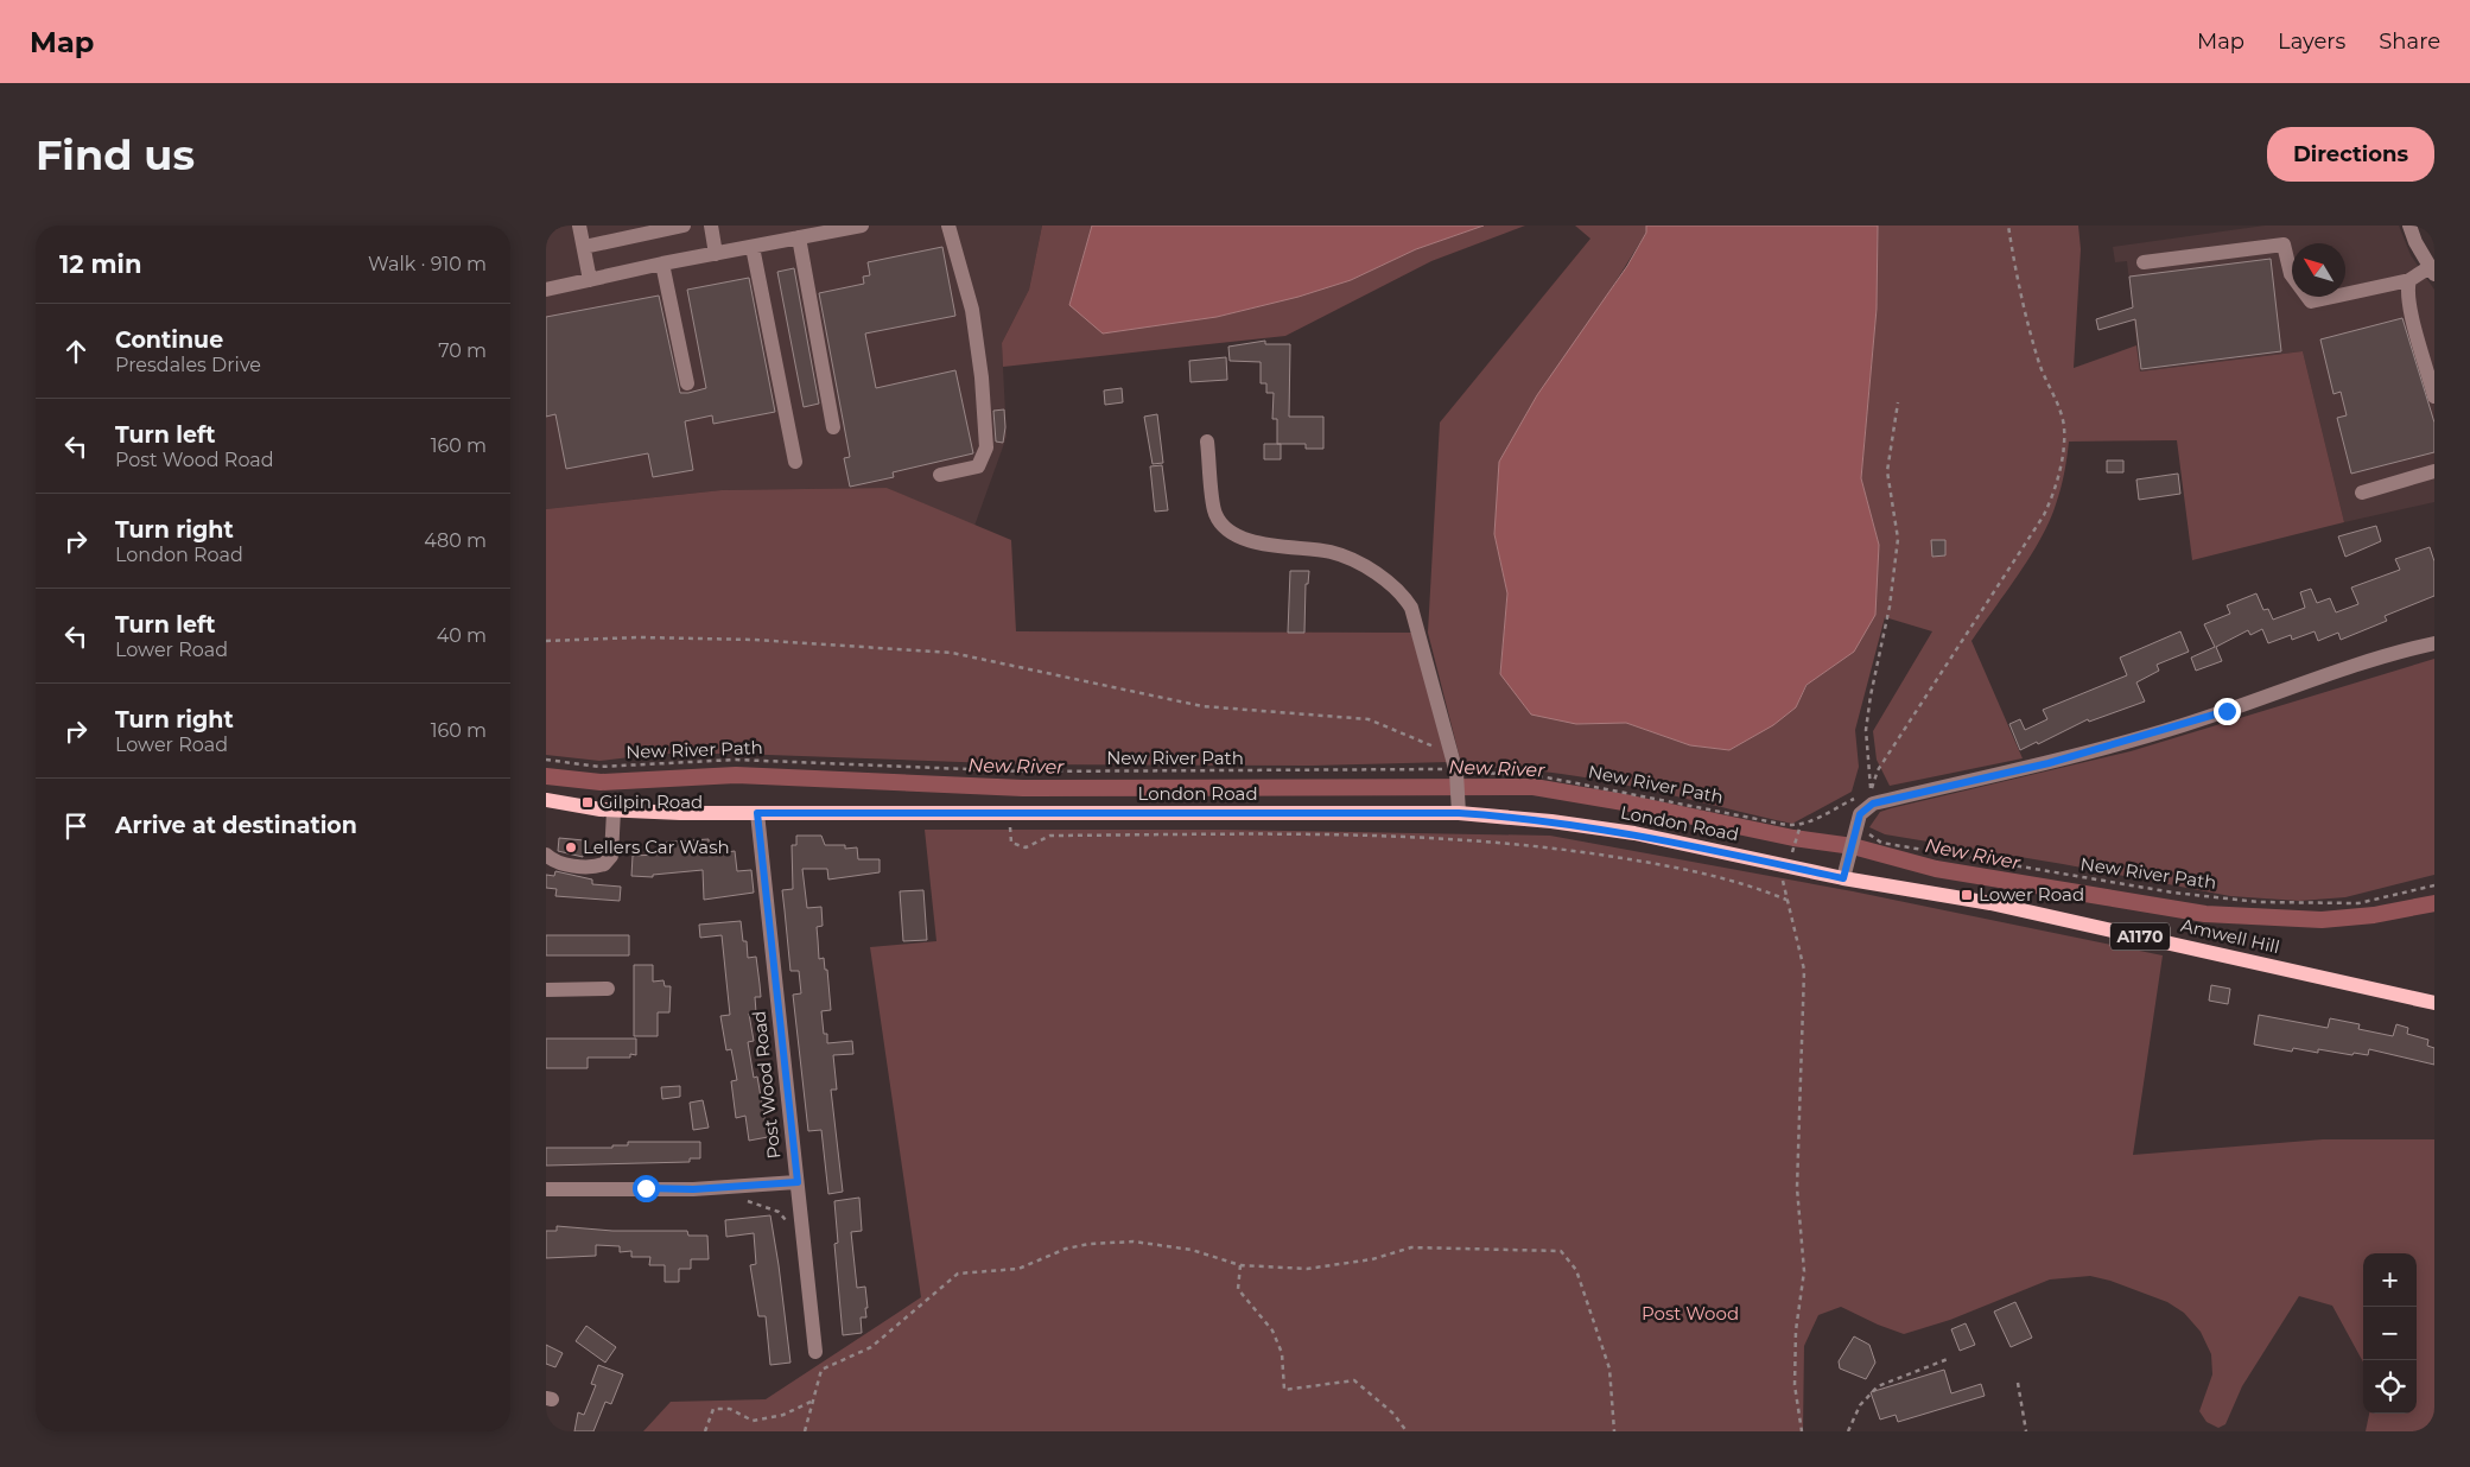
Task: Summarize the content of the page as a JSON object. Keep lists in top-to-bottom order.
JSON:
{
  "streets": {
    "main road": ["London Road", "A1170", "Amwell Hill"],
    "street": ["Post Wood Road"],
    "path": ["New River Path"]
  },
  "crossings": [
    ["London Road", "Amwell Hill"],
    ["London Road", "Post Wood Road"]
  ],
  "water": ["New River"],
  "parks": ["Post Wood"],
  "places": {
    "transit": ["Gilpin Road", "Lower Road"],
    "other": ["Lellers Car Wash"]
  },
  "north": "top left",
  "page": {
    "header": "Map",
    "nav": ["Map", "Layers", "Share"],
    "buttons": "Directions",
    "title": "Find us",
    "heading": ["12 min", "Walk · 910 m"],
    "list": [
      ["Continue", "Presdales Drive", "70 m"],
      ["Turn left", "Post Wood Road", "160 m"],
      ["Turn right", "London Road", "480 m"],
      ["Turn left", "Lower Road", "40 m"],
      ["Turn right", "Lower Road", "160 m"],
      "Arrive at destination"
    ],
    "map_buttons": ["+", "−"]
  }
}
